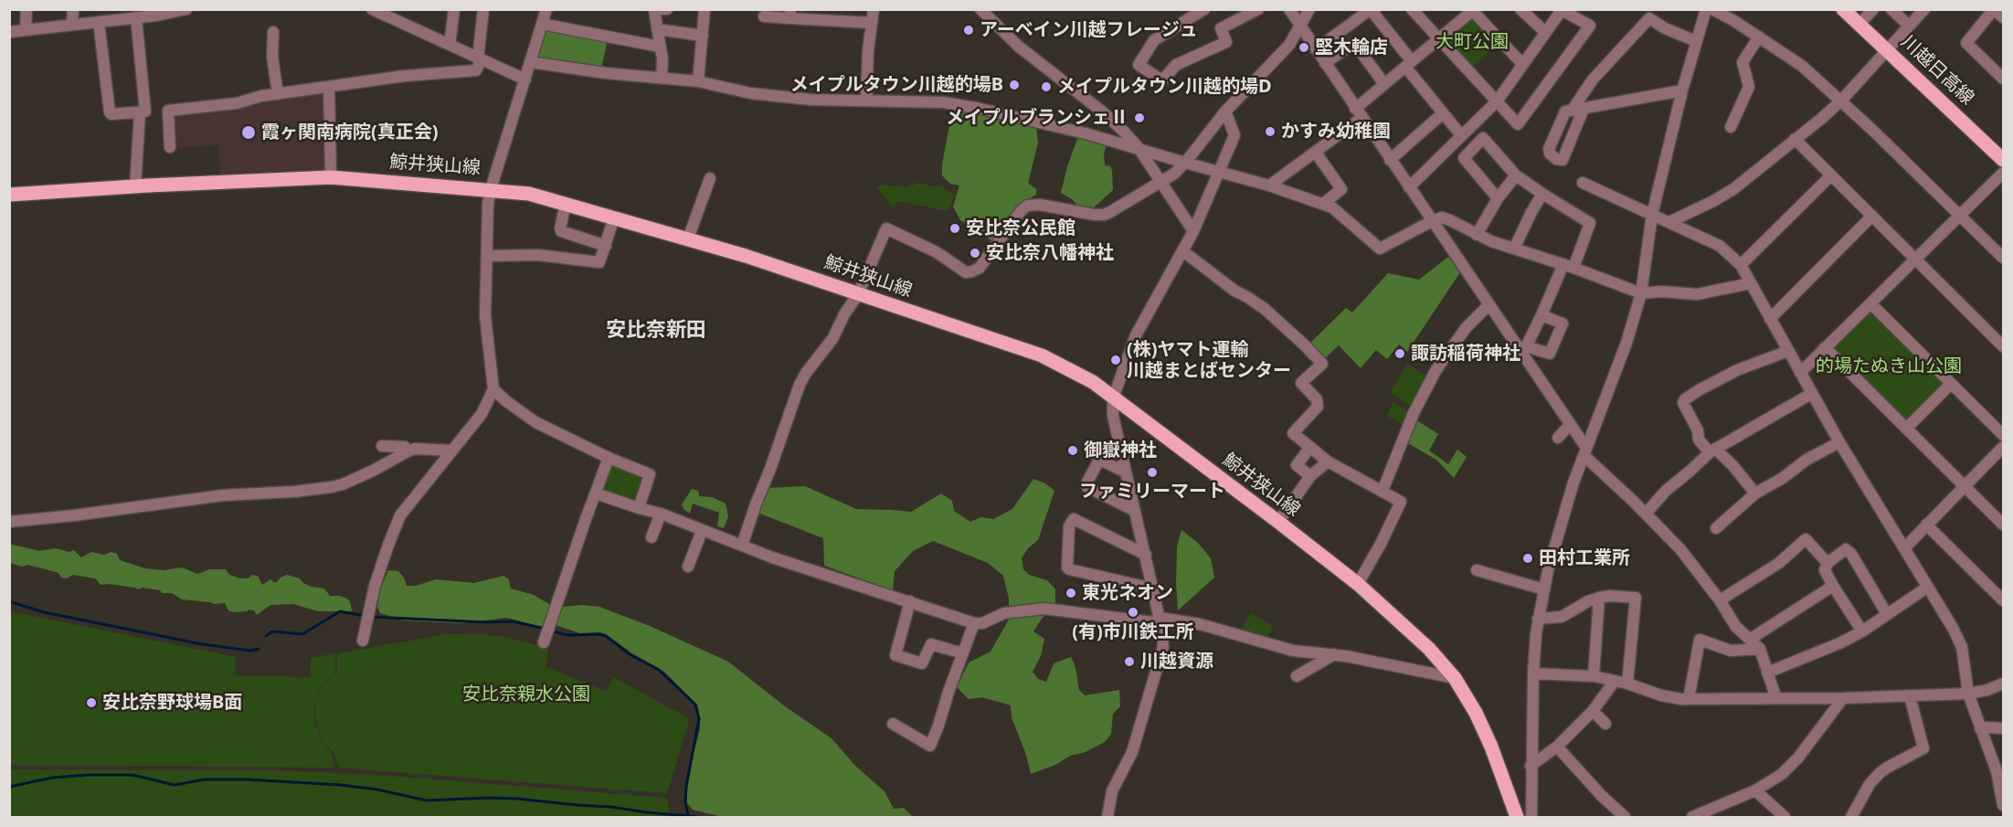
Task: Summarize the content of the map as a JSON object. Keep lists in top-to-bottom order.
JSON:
{
  "streets": {
    "main road": ["川越日高線", "鯨井狭山線"]
  },
  "districts": ["安比奈新田"],
  "parks": ["大町公園", "的場たぬき山公園", "安比奈親水公園"],
  "places": [
    "アーベイン川越フレージュ",
    "堅木輪店",
    "メイプルタウン川越的場B",
    "メイプルタウン川越的場D",
    "メイプルブランシェⅡ",
    "かすみ幼稚園",
    "霞ヶ関南病院(真正会)",
    "安比奈公民館",
    "安比奈八幡神社",
    "諏訪稲荷神社",
    "(株)ヤマト運輸 川越まとばセンター",
    "御嶽神社",
    "ファミリーマート",
    "田村工業所",
    "東光ネオン",
    "(有)市川鉄工所",
    "川越資源",
    "安比奈野球場B面"
  ]
}
